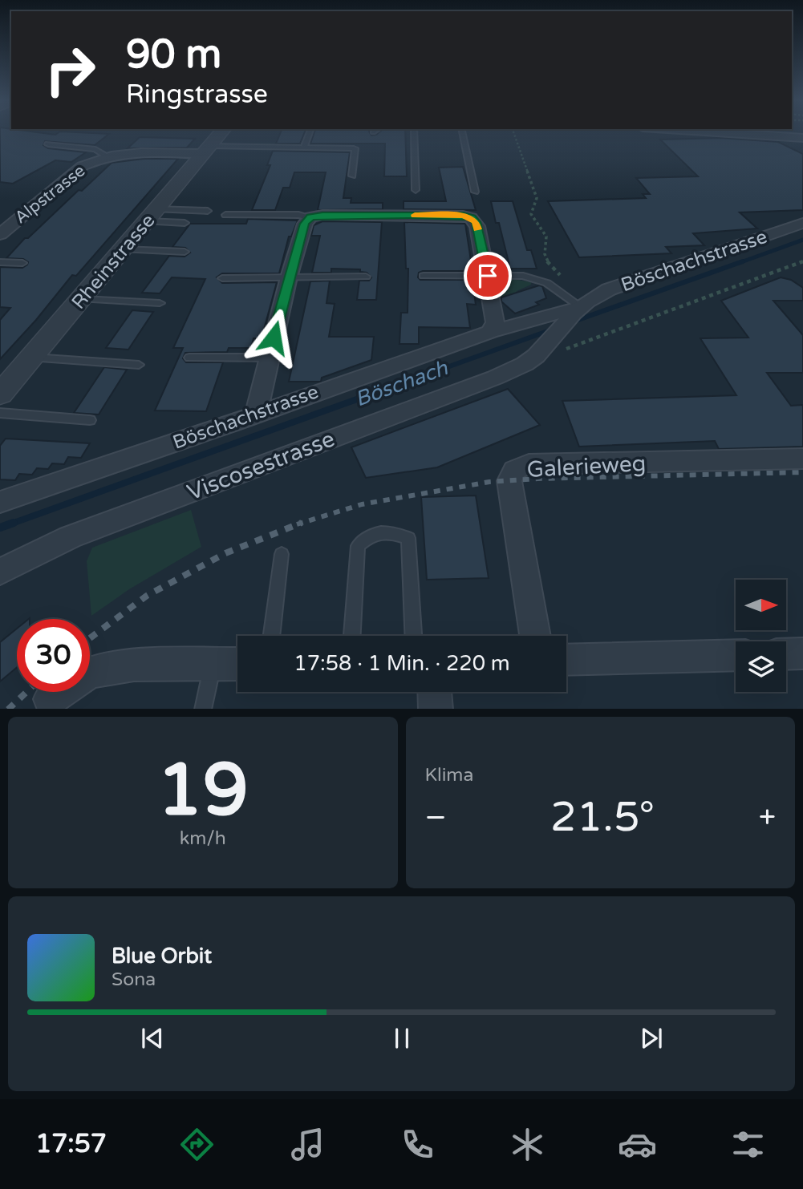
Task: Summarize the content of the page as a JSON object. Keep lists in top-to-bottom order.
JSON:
{
  "streets": {
    "street": [
      "Alpstrasse",
      "Böschachstrasse",
      "Rheinstrasse",
      "Viscosestrasse",
      "Galerieweg"
    ]
  },
  "crossings": [
    ["Alpstrasse", "Rheinstrasse"],
    ["Böschachstrasse", "Viscosestrasse"]
  ],
  "water": ["Böschach"],
  "north": "right",
  "page": {
    "turn": ["90 m", "Ringstrasse"],
    "limit": "30",
    "trip": "17:58 · 1 Min. · 220 m",
    "tile": [
      ["19", "km/h"],
      "Klima"
    ],
    "heat": ["−", "21.5°", "+"],
    "song": ["Blue Orbit", "Sona"],
    "tabs": "17:57"
  }
}
